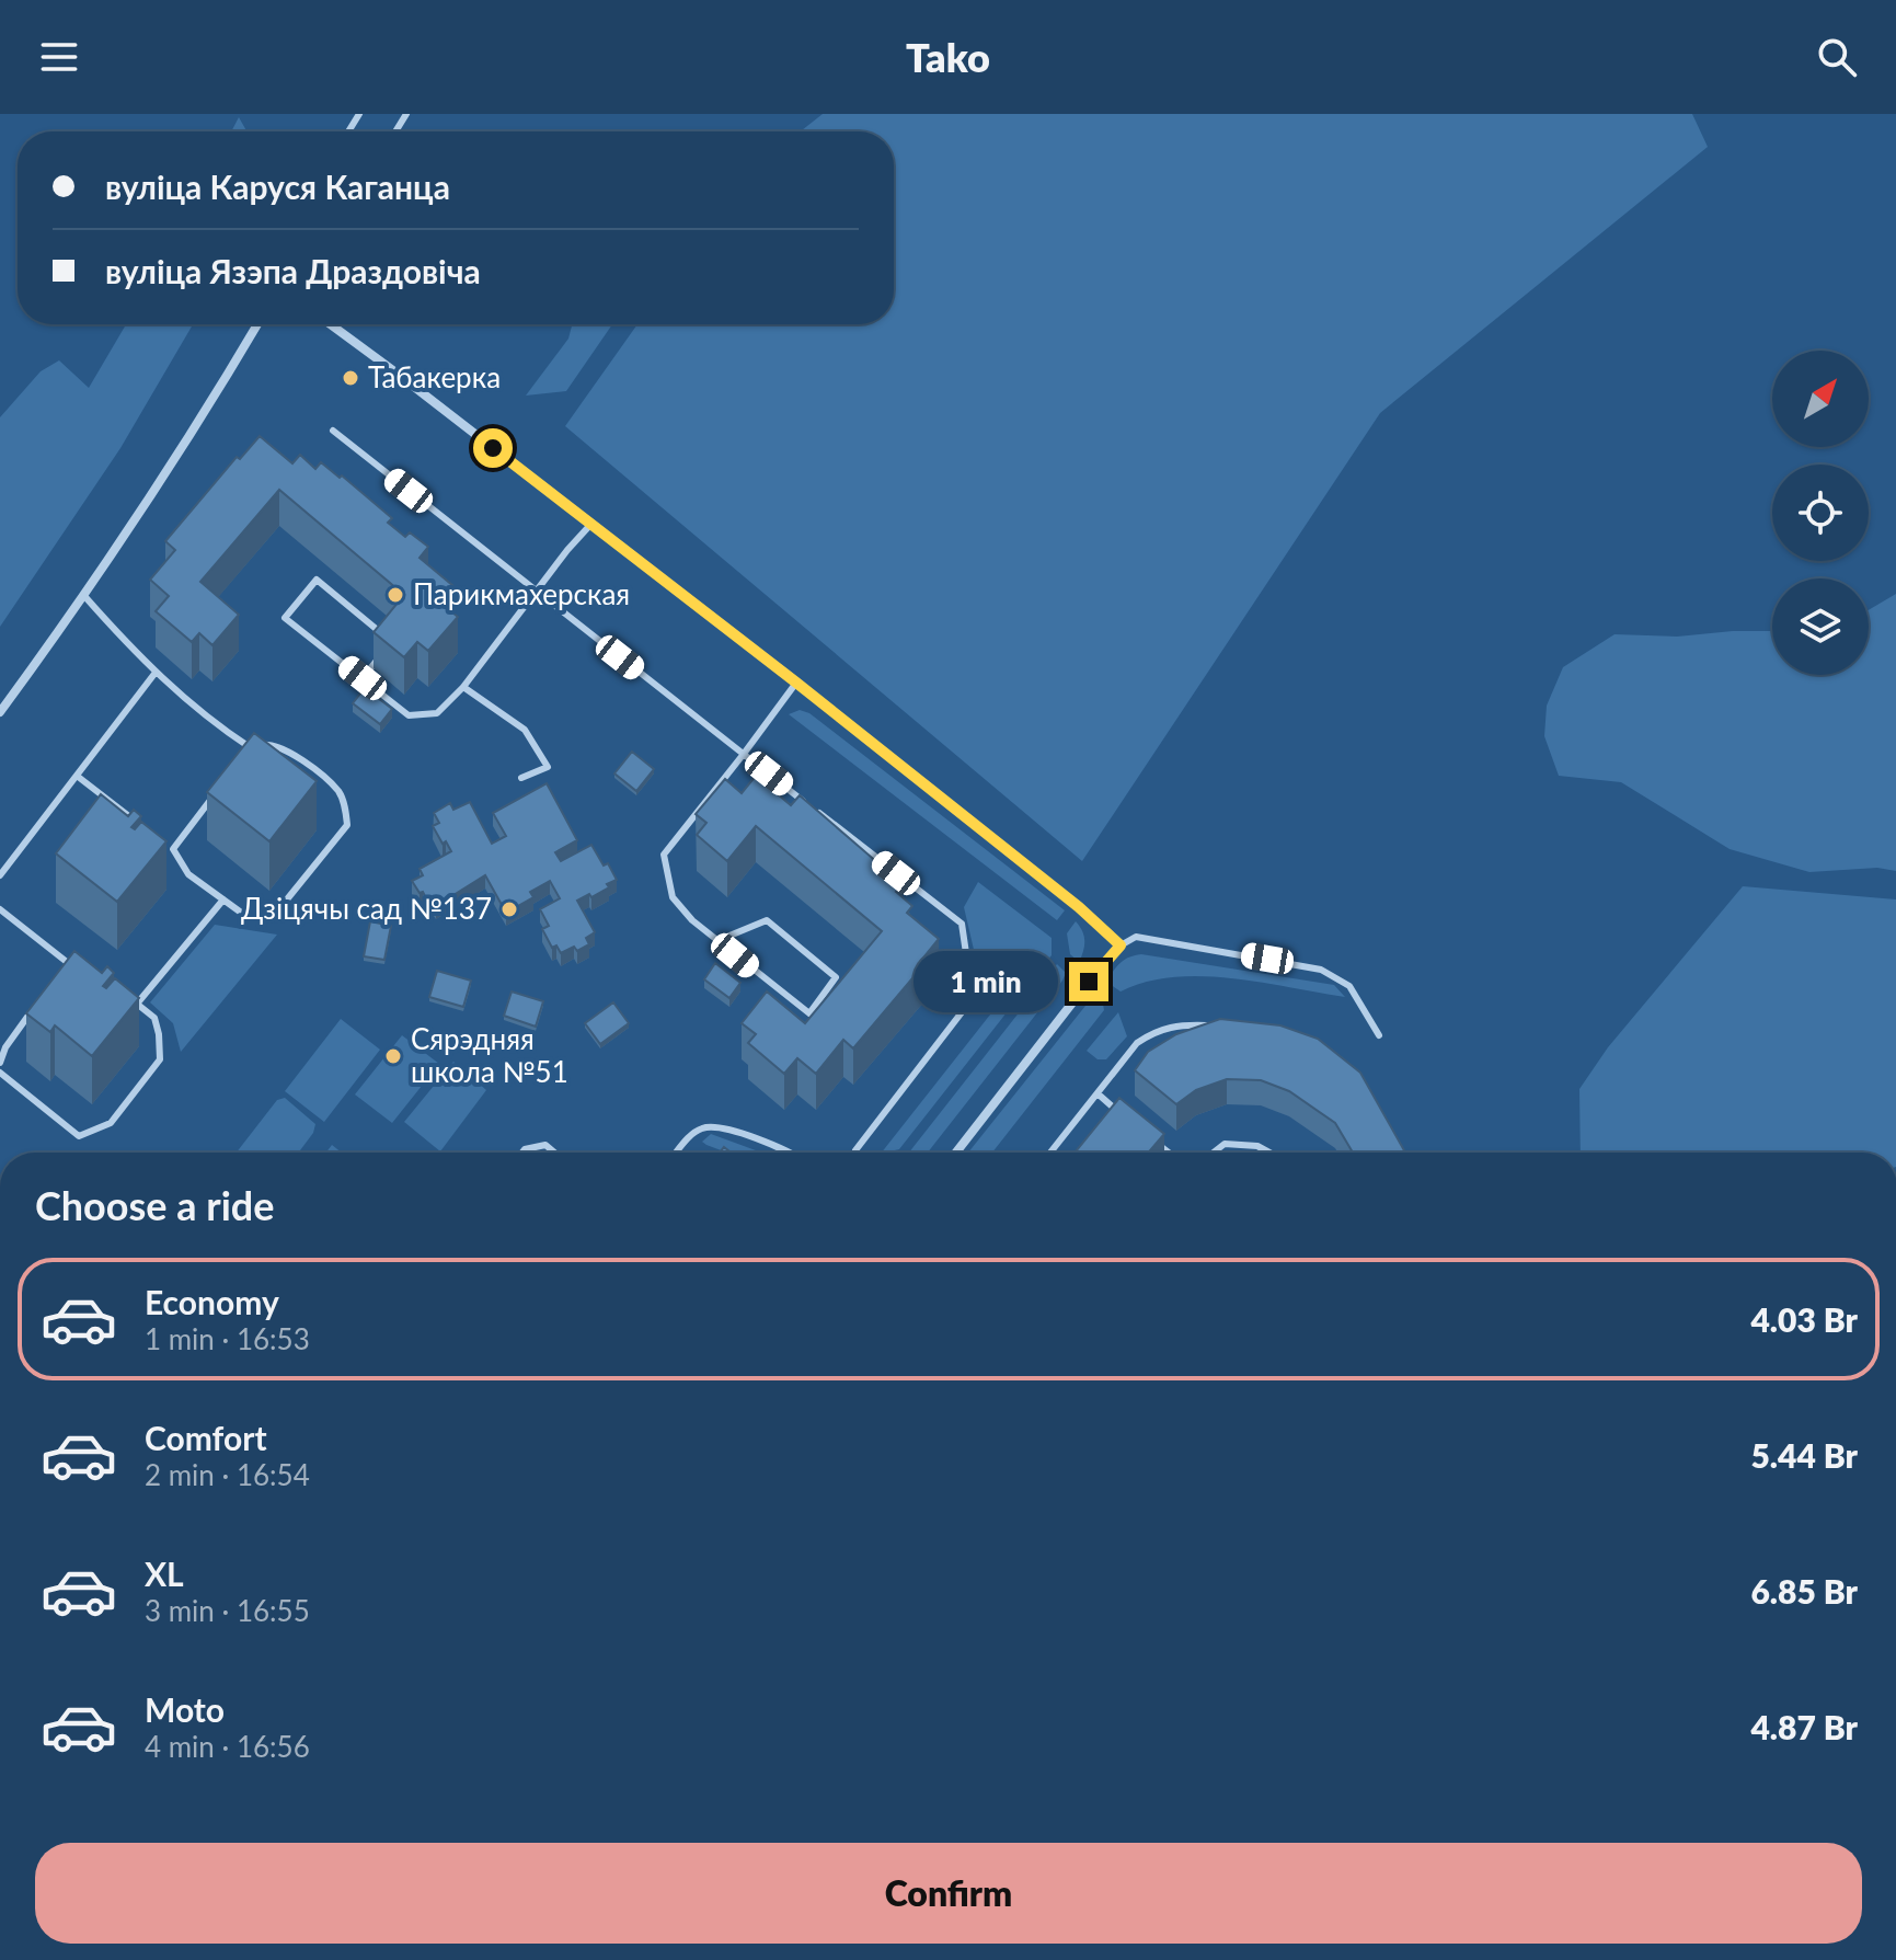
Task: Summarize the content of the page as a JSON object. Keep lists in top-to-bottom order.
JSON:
{
  "places": [
    "Табакерка",
    "Парикмахерская",
    "Дзіцячы сад №137",
    "Сярэдняя школа №51"
  ],
  "north": "top right",
  "page": {
    "header": "Tako",
    "banner": ["вуліца Каруся Каганца", "вуліца Язэпа Драздовіча"],
    "bubble": "1 min",
    "heading": "Choose a ride",
    "list": [
      {
        "name": "Economy",
        "note": "1 min · 16:53",
        "value": "4.03 Br"
      },
      {
        "name": "Comfort",
        "note": "2 min · 16:54",
        "value": "5.44 Br"
      },
      {
        "name": "XL",
        "note": "3 min · 16:55",
        "value": "6.85 Br"
      },
      {
        "name": "Moto",
        "note": "4 min · 16:56",
        "value": "4.87 Br"
      }
    ],
    "buttons": "Confirm"
  }
}
